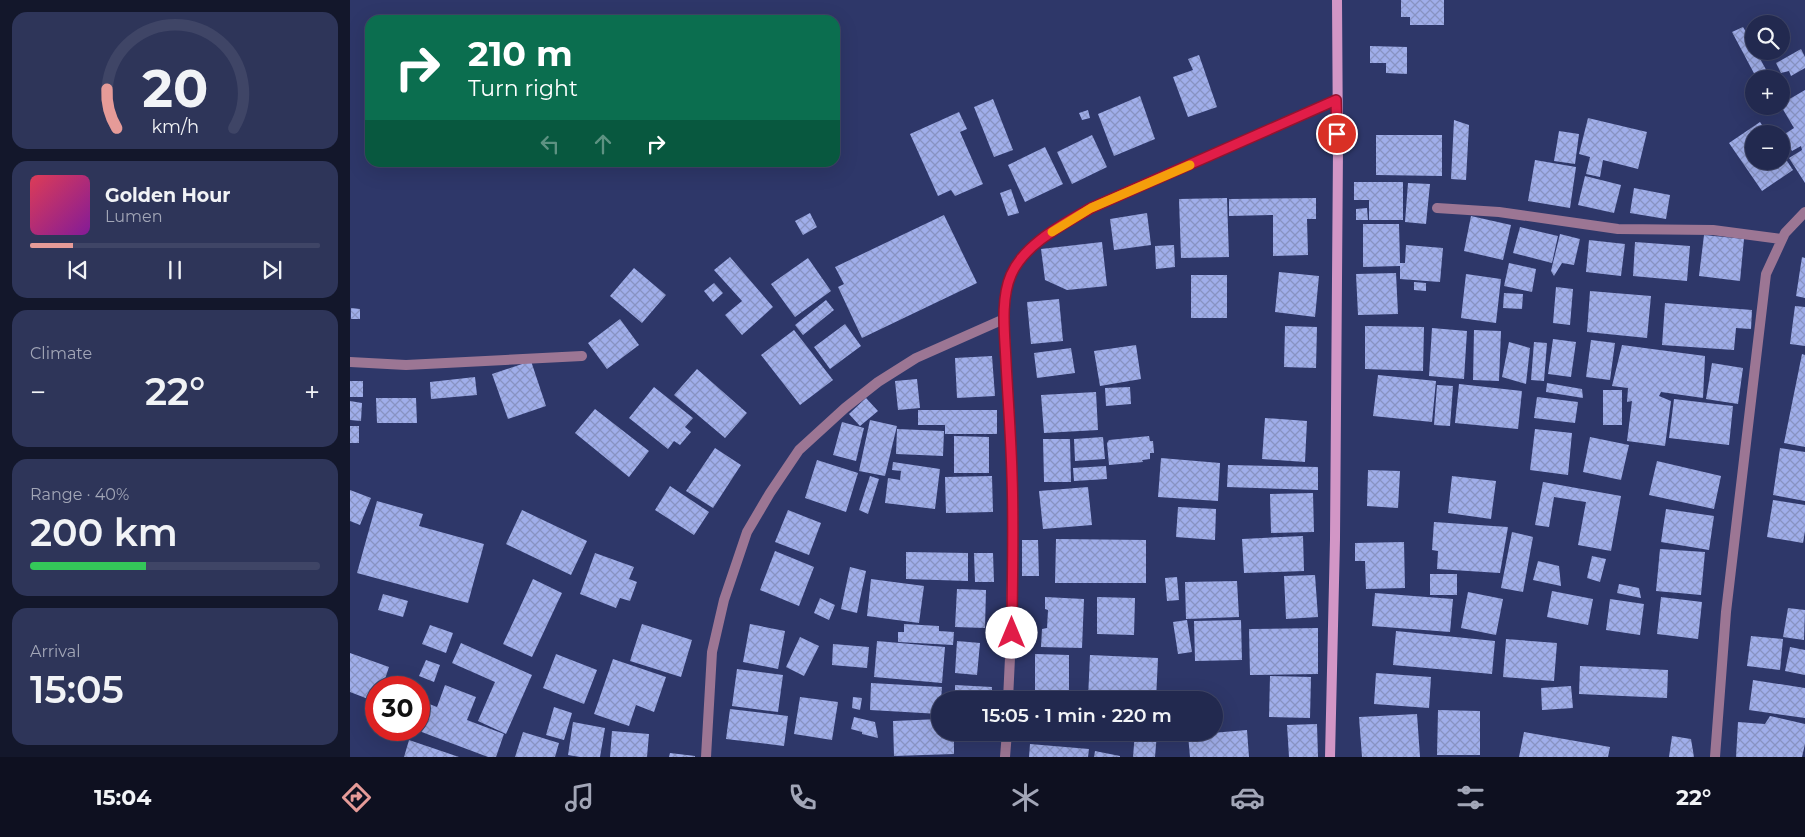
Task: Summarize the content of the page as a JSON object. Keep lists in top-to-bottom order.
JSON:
{
  "page": {
    "map_buttons": ["+", "−"],
    "turn": ["210 m", "Turn right"],
    "song": ["Golden Hour", "Lumen"],
    "tile": [
      "Climate",
      ["Range · 40%", "200 km"],
      ["Arrival", "15:05"]
    ],
    "heat": ["−", "22°", "+"],
    "limit": "30",
    "trip": "15:05 · 1 min · 220 m",
    "tabs": ["15:04", "22°"],
    "gauge": ["20", "km/h"]
  }
}
